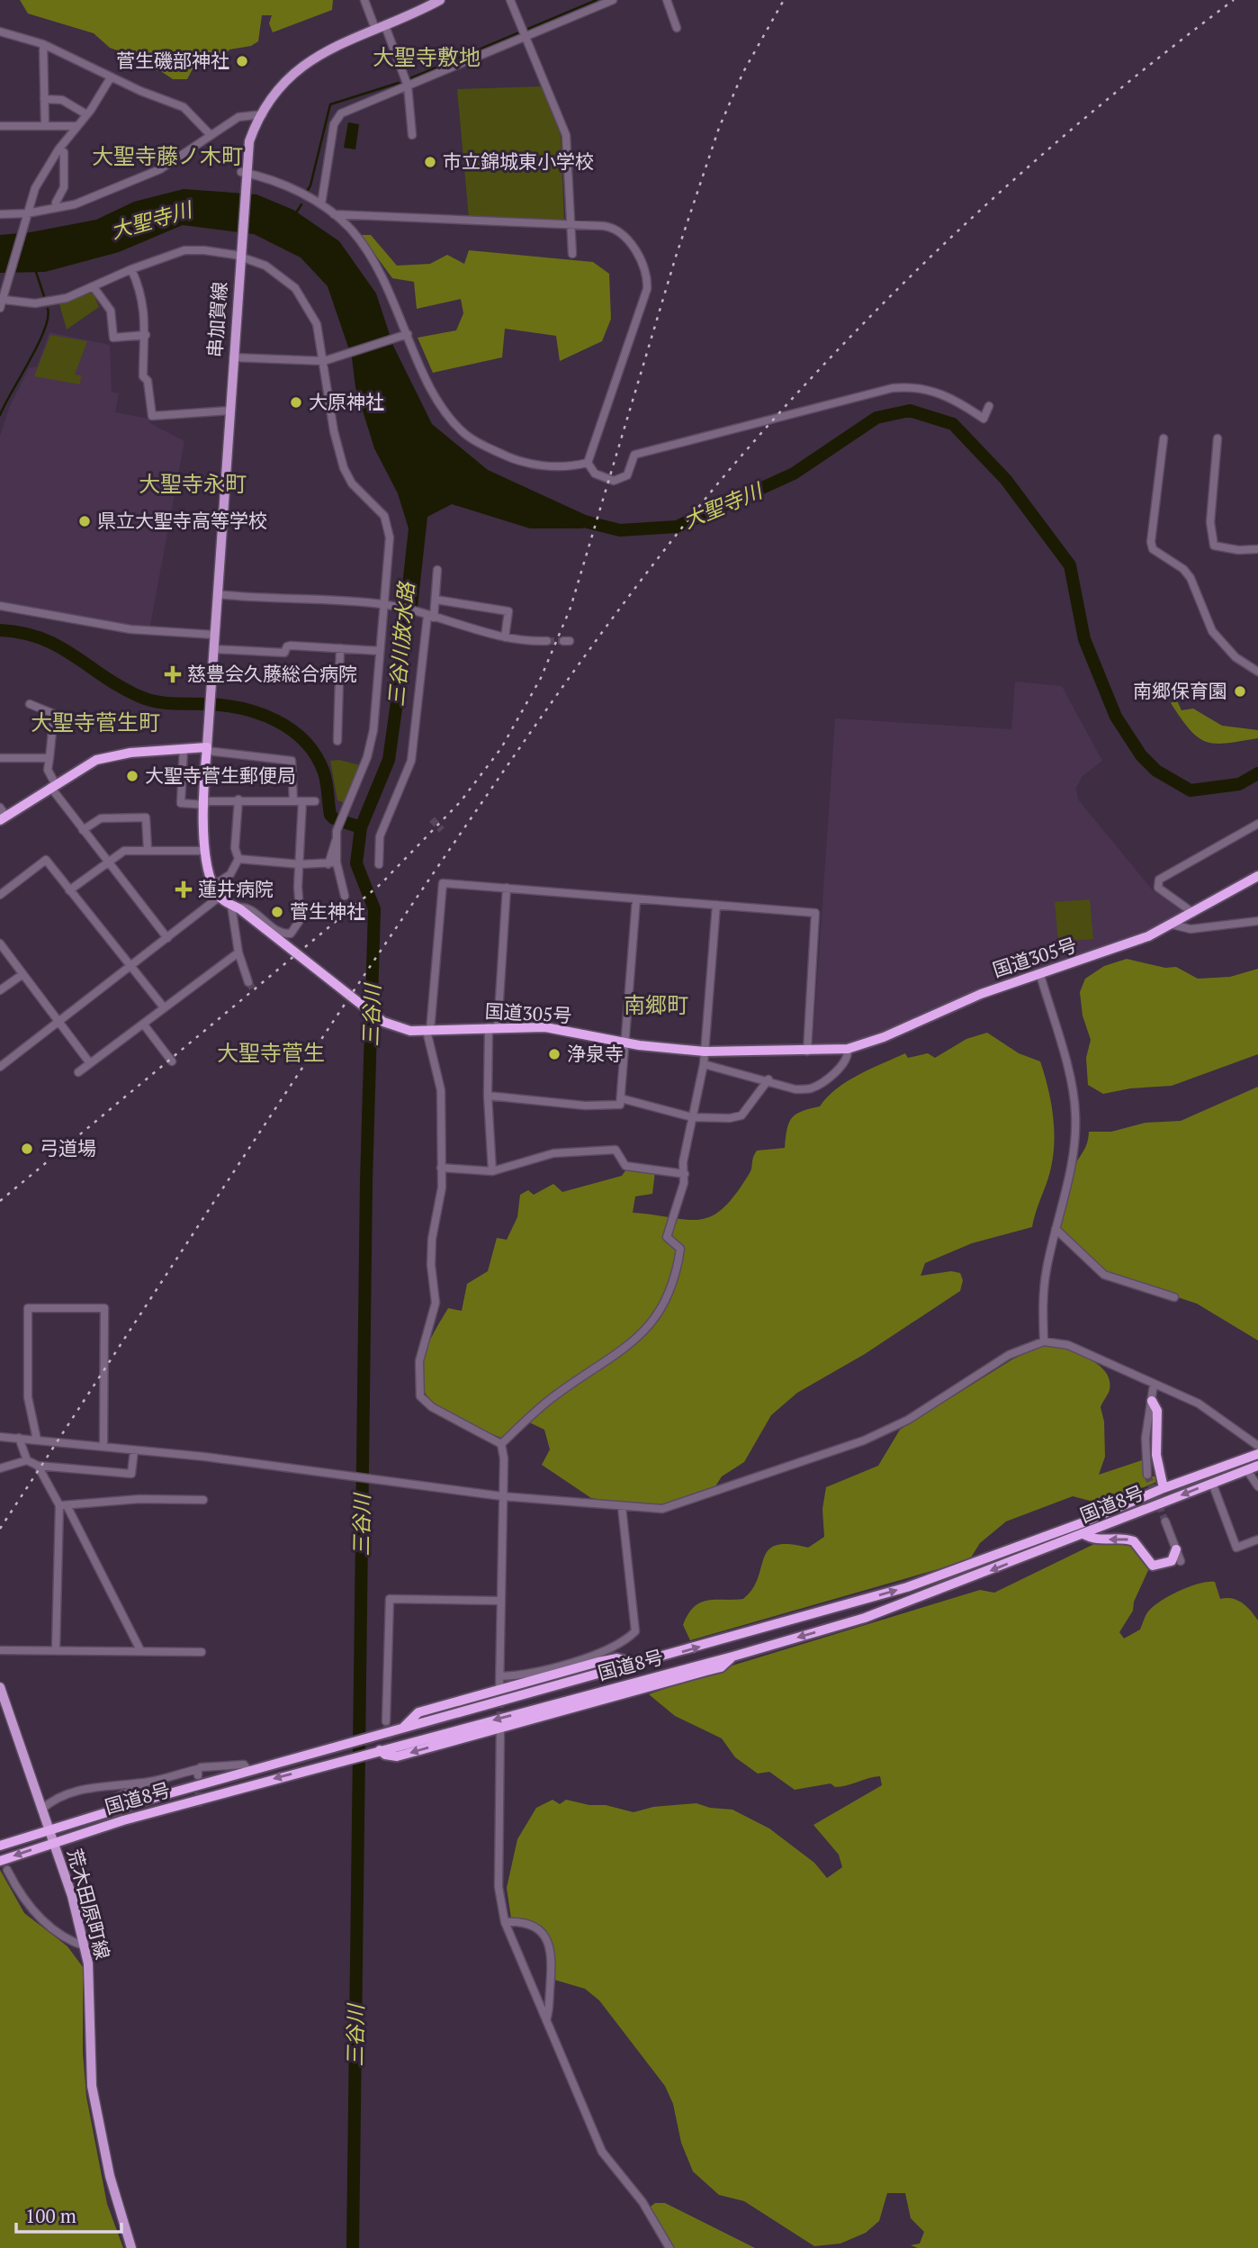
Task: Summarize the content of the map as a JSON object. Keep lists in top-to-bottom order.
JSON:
{
  "streets": {
    "highway": ["国道305号", "国道8号"],
    "main road": ["串加賀線", "荒木田原町線"]
  },
  "crossings": [
    ["串加賀線", "国道305号"],
    ["国道8号", "荒木田原町線"]
  ],
  "districts": [
    "大聖寺敷地",
    "大聖寺藤ノ木町",
    "大聖寺永町",
    "大聖寺菅生町",
    "南郷町",
    "大聖寺菅生"
  ],
  "water": ["大聖寺川", "三谷川放水路", "三谷川"],
  "places": {
    "other": [
      "菅生磯部神社",
      "市立錦城東小学校",
      "大原神社",
      "県立大聖寺高等学校",
      "南郷保育園",
      "大聖寺菅生郵便局",
      "菅生神社",
      "浄泉寺",
      "弓道場"
    ],
    "health": ["慈豊会久藤総合病院", "蓮井病院"]
  },
  "scale_bar": "100 m"
}
